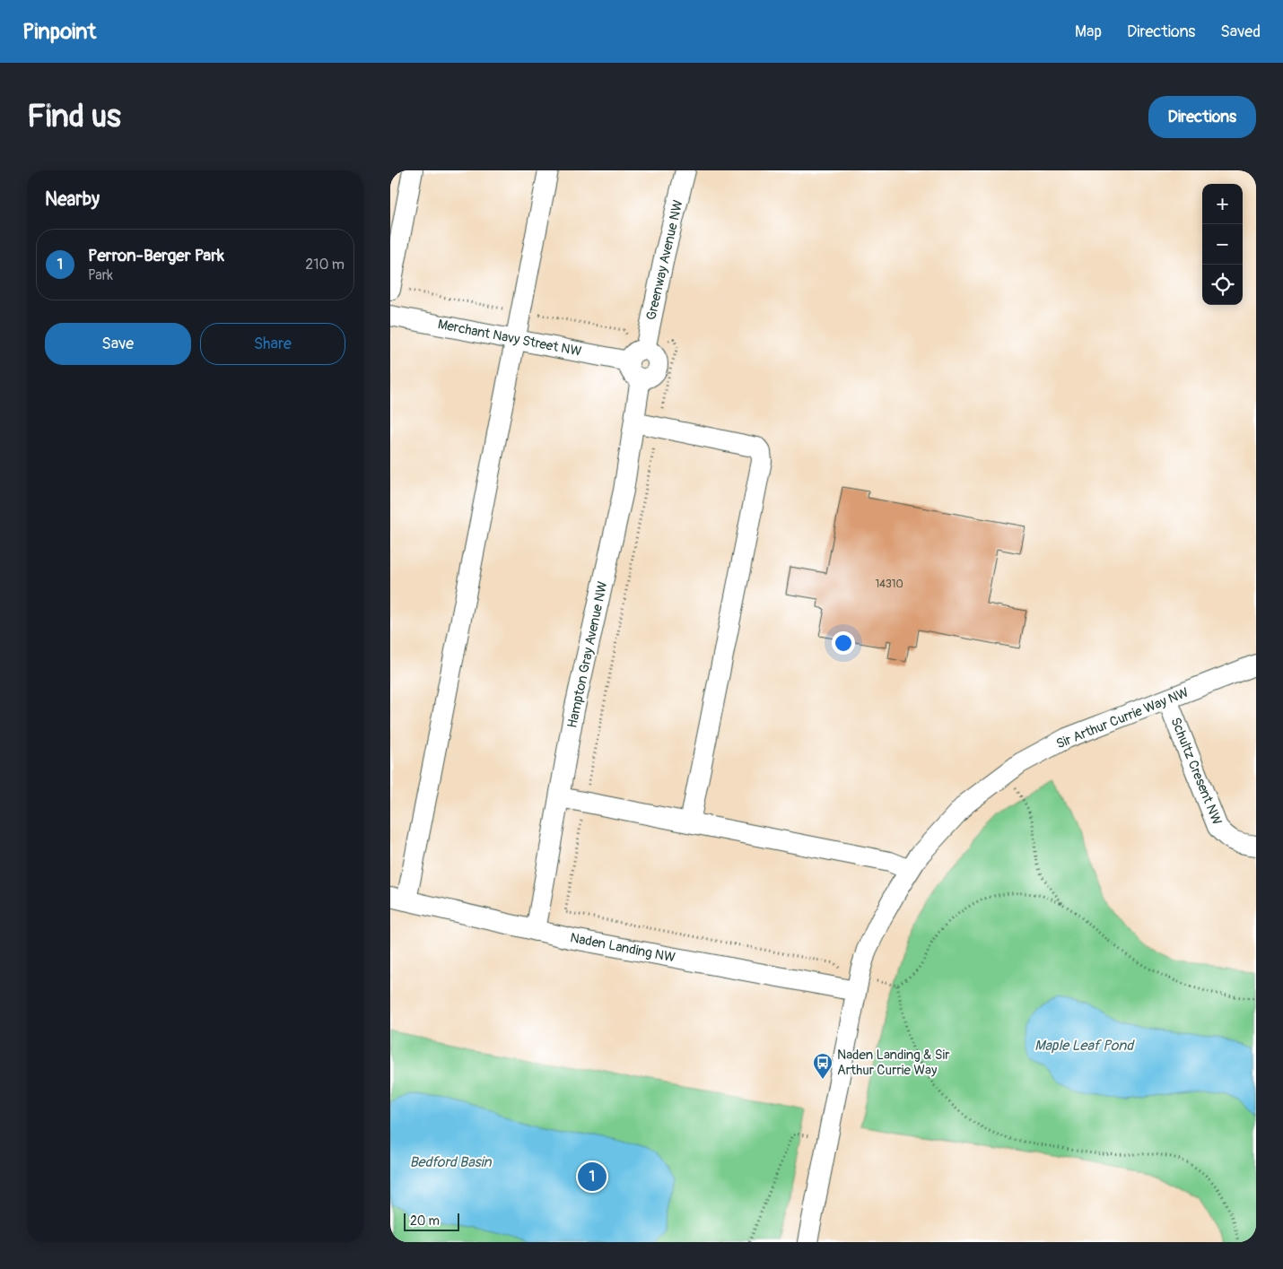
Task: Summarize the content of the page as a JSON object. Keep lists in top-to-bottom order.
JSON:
{
  "streets": {
    "street": [
      "Greenway Avenue NW",
      "Merchant Navy Street NW",
      "Hampton Gray Avenue NW",
      "Sir Arthur Currie Way NW",
      "Schultz Cresent NW",
      "Naden Landing NW"
    ]
  },
  "crossings": [
    ["Greenway Avenue NW", "Merchant Navy Street NW"],
    ["Greenway Avenue NW", "Hampton Gray Avenue NW"],
    ["Merchant Navy Street NW", "Hampton Gray Avenue NW"],
    ["Hampton Gray Avenue NW", "Naden Landing NW"],
    ["Sir Arthur Currie Way NW", "Schultz Cresent NW"],
    ["Sir Arthur Currie Way NW", "Naden Landing NW"]
  ],
  "water": ["Maple Leaf Pond", "Bedford Basin"],
  "places": {
    "bus stop": ["Naden Landing & Sir Arthur Currie Way"]
  },
  "house_numbers": ["14310"],
  "scale_bar": "20 m",
  "page": {
    "header": "Pinpoint",
    "nav": ["Map", "Directions", "Saved"],
    "buttons": [
      "Directions",
      ["Save", "Share"]
    ],
    "title": "Find us",
    "heading": "Nearby",
    "map_buttons": ["+", "−"],
    "list": [
      {
        "mark": "1",
        "name": "Perron-Berger Park",
        "note": "Park",
        "value": "210 m"
      }
    ],
    "pins": "1",
    "scale": "20 m"
  }
}
